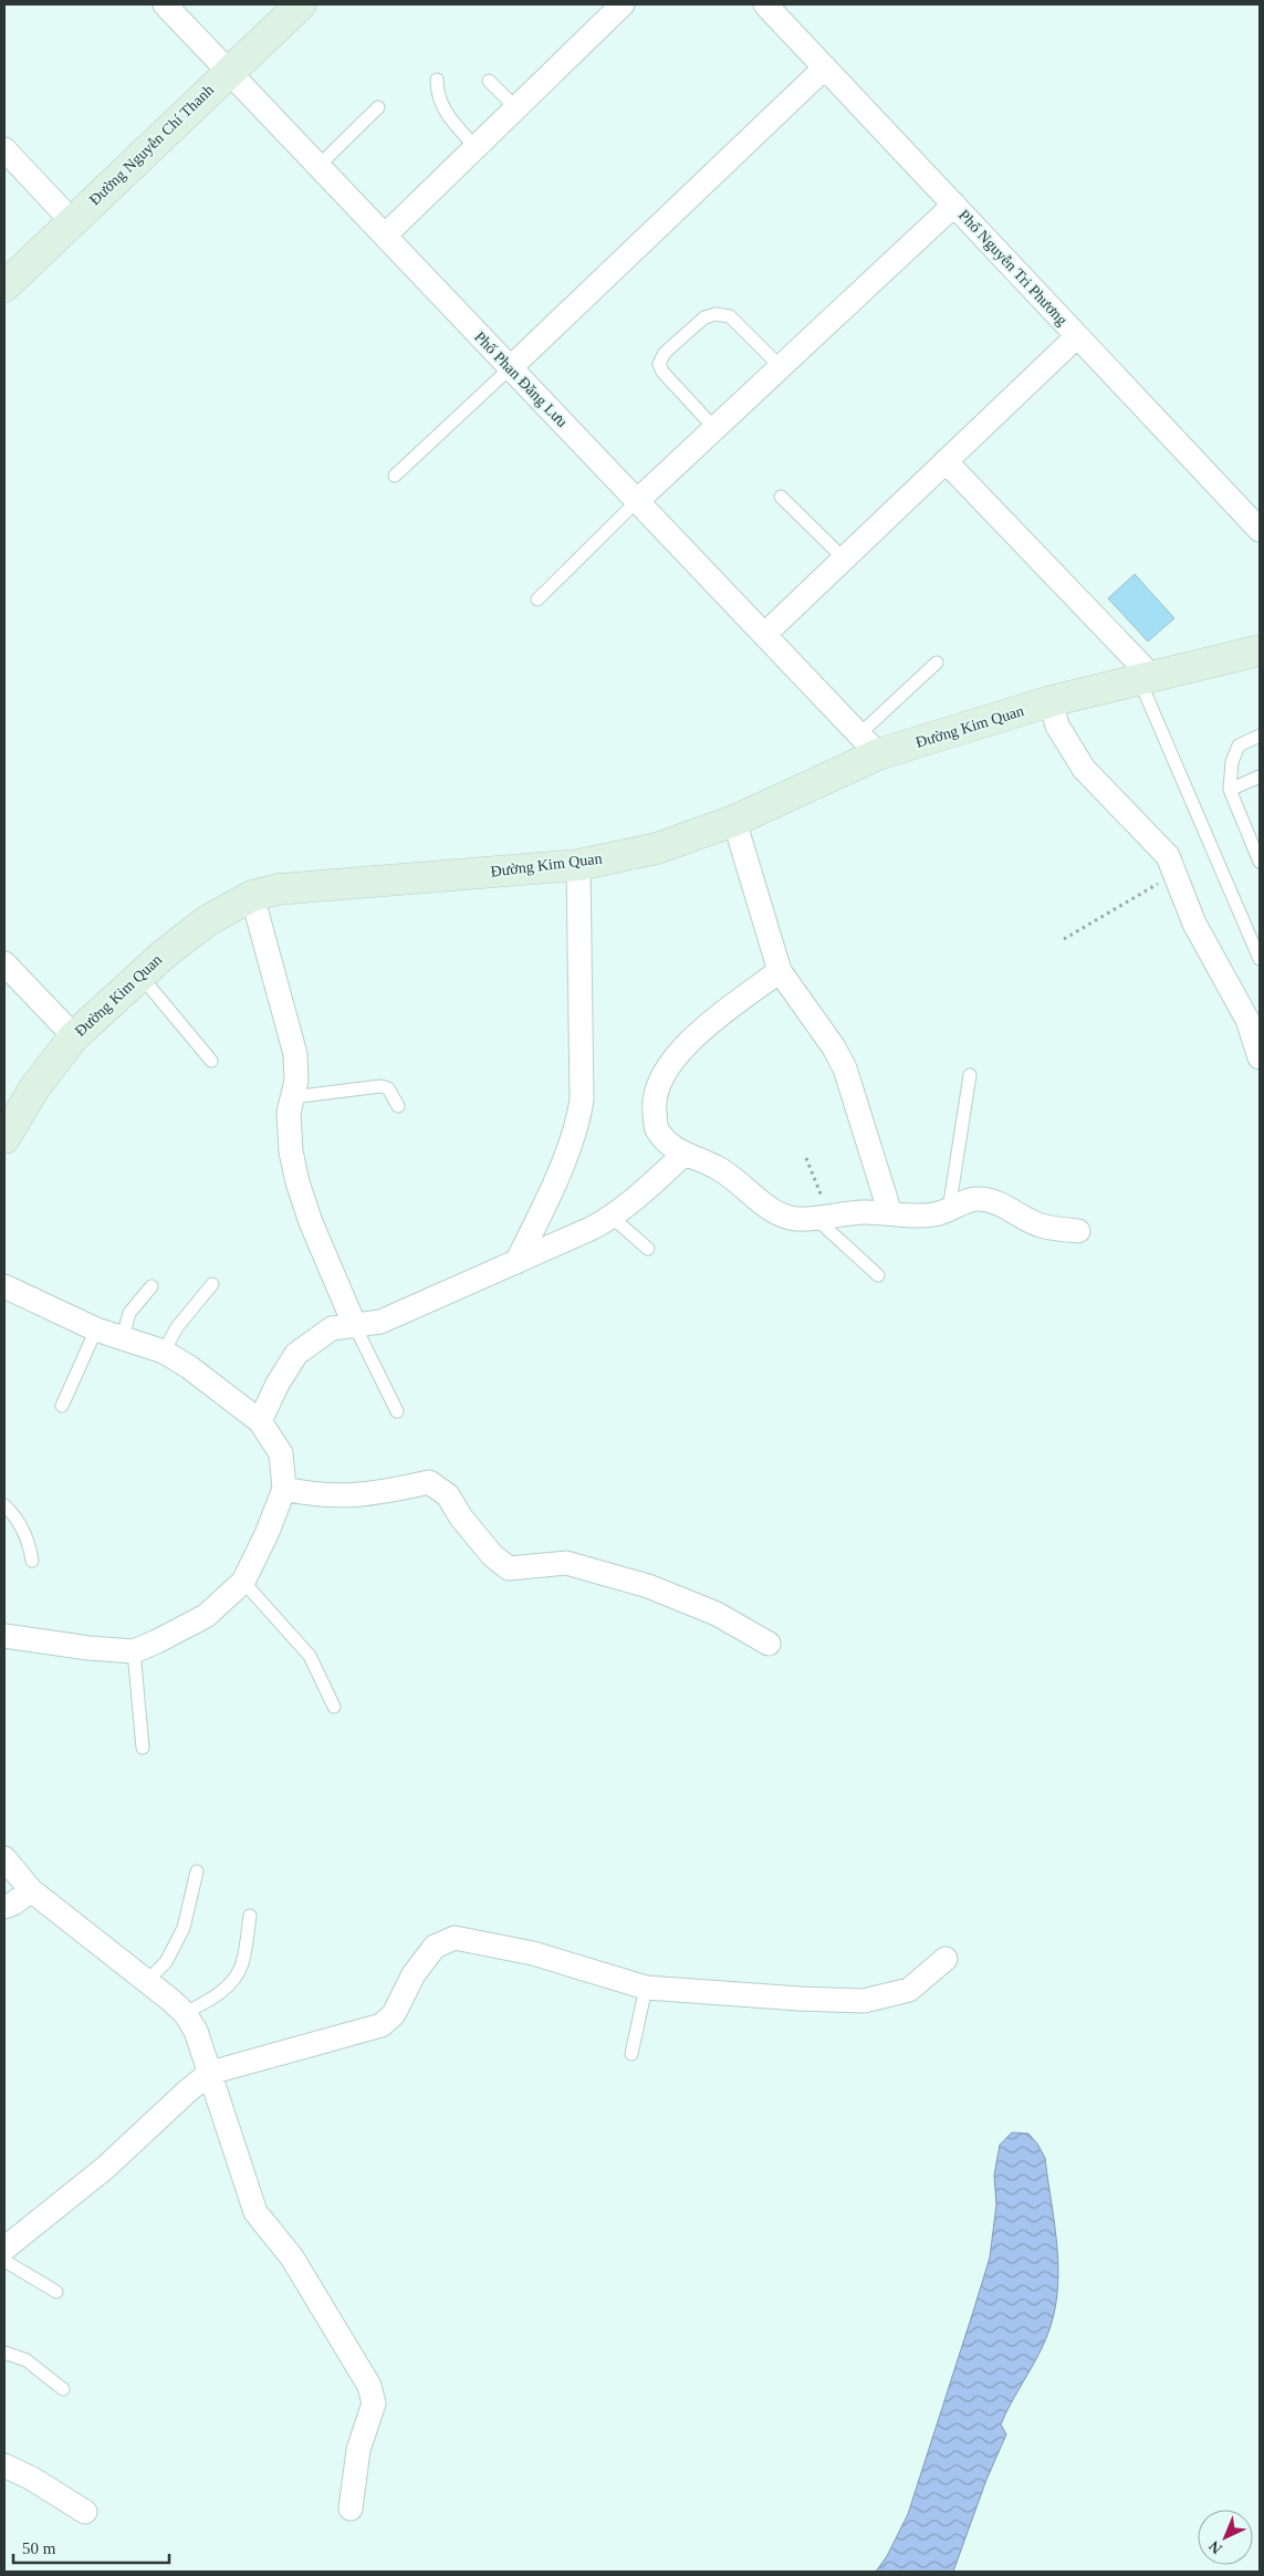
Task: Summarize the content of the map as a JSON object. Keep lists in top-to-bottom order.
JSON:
{
  "streets": {
    "main road": ["Đường Nguyễn Chí Thanh", "Đường Kim Quan"],
    "street": ["Phố Nguyễn Tri Phương", "Phố Phan Đăng Lưu"]
  },
  "crossings": [
    ["Đường Nguyễn Chí Thanh", "Phố Phan Đăng Lưu"],
    ["Phố Phan Đăng Lưu", "Đường Kim Quan"]
  ],
  "scale_bar": "50 m",
  "north": "bottom left"
}
